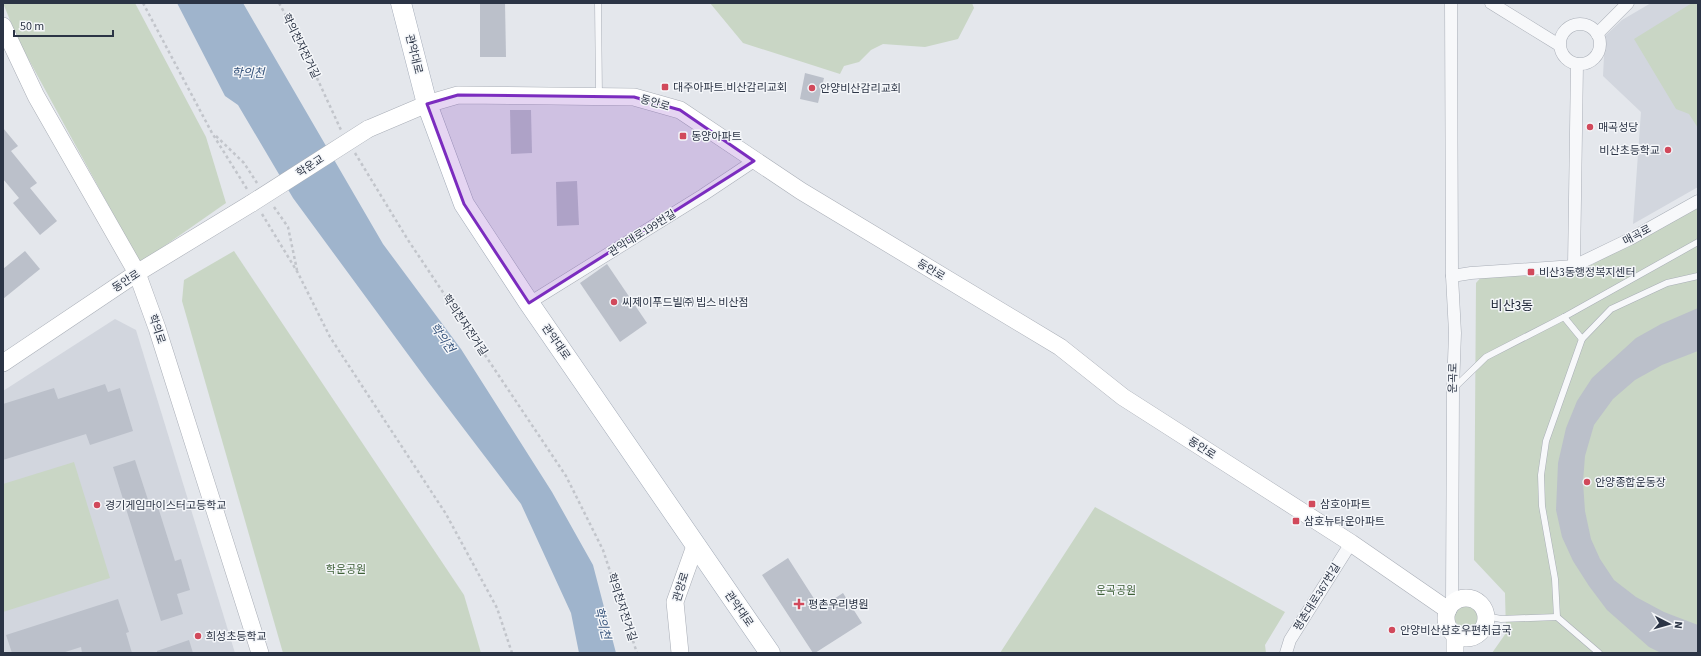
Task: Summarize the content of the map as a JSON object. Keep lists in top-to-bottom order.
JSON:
{
  "streets": {
    "main road": ["관악대로"],
    "street": [
      "동안로",
      "학운교",
      "관악대로199번길",
      "매곡로",
      "학의로",
      "운곡로",
      "관양로",
      "평촌대로367번길"
    ],
    "path": ["학의천자전거길"]
  },
  "crossings": [
    ["관악대로", "동안로"],
    ["관악대로", "관악대로199번길"],
    ["관악대로", "관양로"],
    ["동안로", "학운교"],
    ["동안로", "관악대로199번길"],
    ["동안로", "학의로"],
    ["동안로", "운곡로"],
    ["동안로", "평촌대로367번길"]
  ],
  "districts": ["비산3동"],
  "water": ["학의천"],
  "parks": ["학운공원", "운곡공원"],
  "places": {
    "transit": [
      "대주아파트.비산감리교회",
      "동양아파트",
      "비산3동행정복지센터",
      "삼호아파트",
      "삼호뉴타운아파트"
    ],
    "other": [
      "안양비산감리교회",
      "매곡성당",
      "비산초등학교",
      "씨제이푸드빌㈜ 빕스 비산점",
      "안양종합운동장",
      "경기게임마이스터고등학교",
      "안양비산삼호우편취급국",
      "희성초등학교"
    ],
    "health": ["평촌우리병원"]
  },
  "scale_bar": "50 m",
  "north": "right"
}
